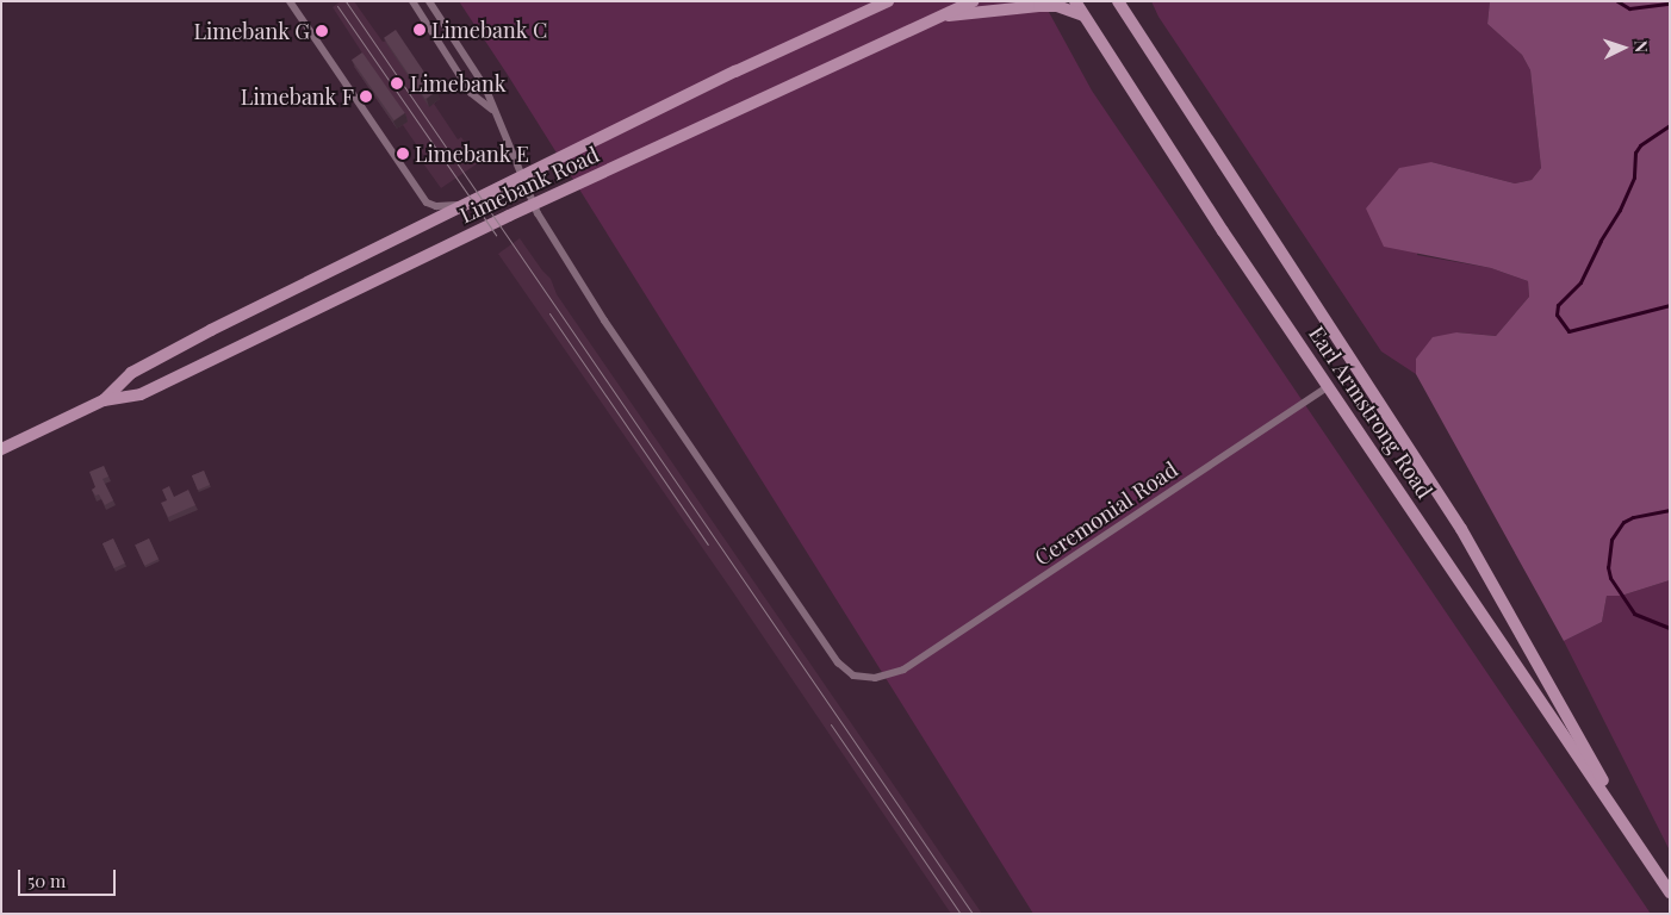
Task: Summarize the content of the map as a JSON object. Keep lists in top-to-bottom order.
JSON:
{
  "streets": {
    "main road": ["Limebank Road", "Earl Armstrong Road"],
    "lane": ["Ceremonial Road"]
  },
  "crossings": [
    ["Limebank Road", "Ceremonial Road"],
    ["Earl Armstrong Road", "Ceremonial Road"]
  ],
  "places": [
    "Limebank C",
    "Limebank G",
    "Limebank",
    "Limebank F",
    "Limebank E"
  ],
  "scale_bar": "50 m",
  "north": "right"
}
